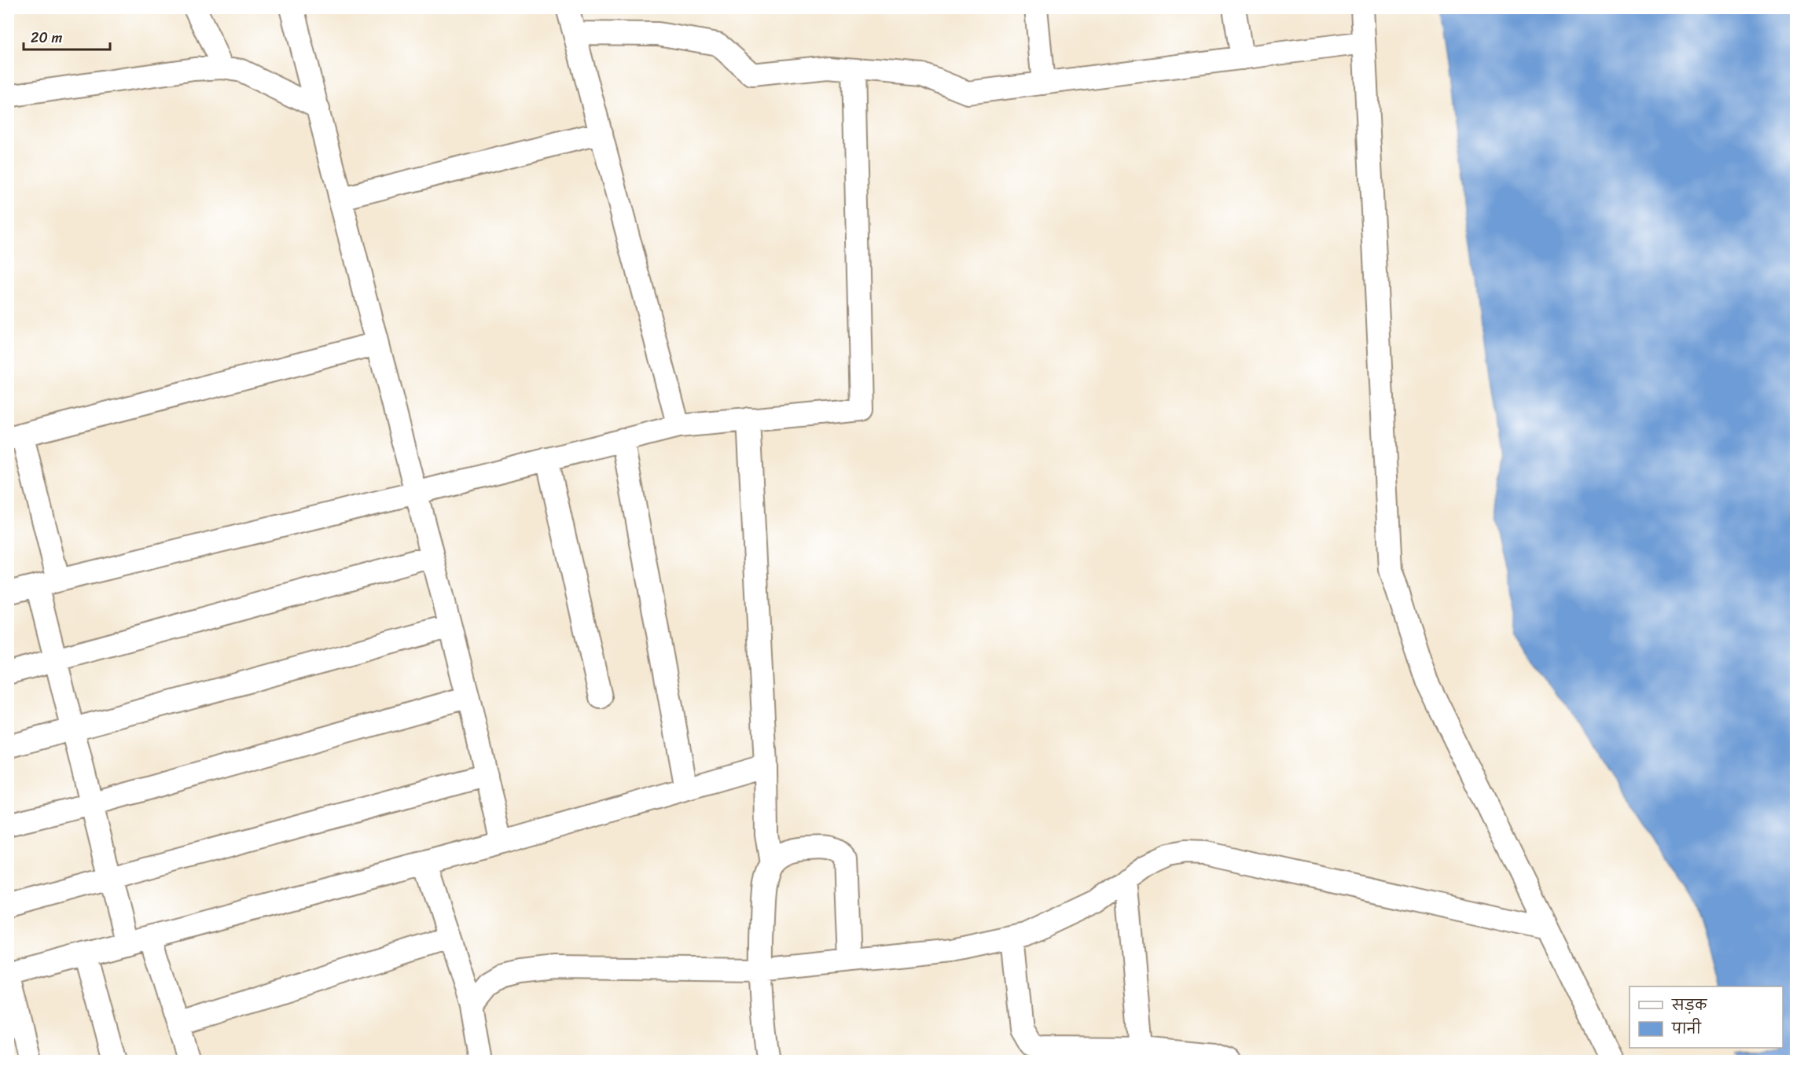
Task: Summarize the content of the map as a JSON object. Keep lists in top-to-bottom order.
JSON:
{
  "legend": ["सड़क", "पानी"],
  "scale_bar": "20 m"
}
